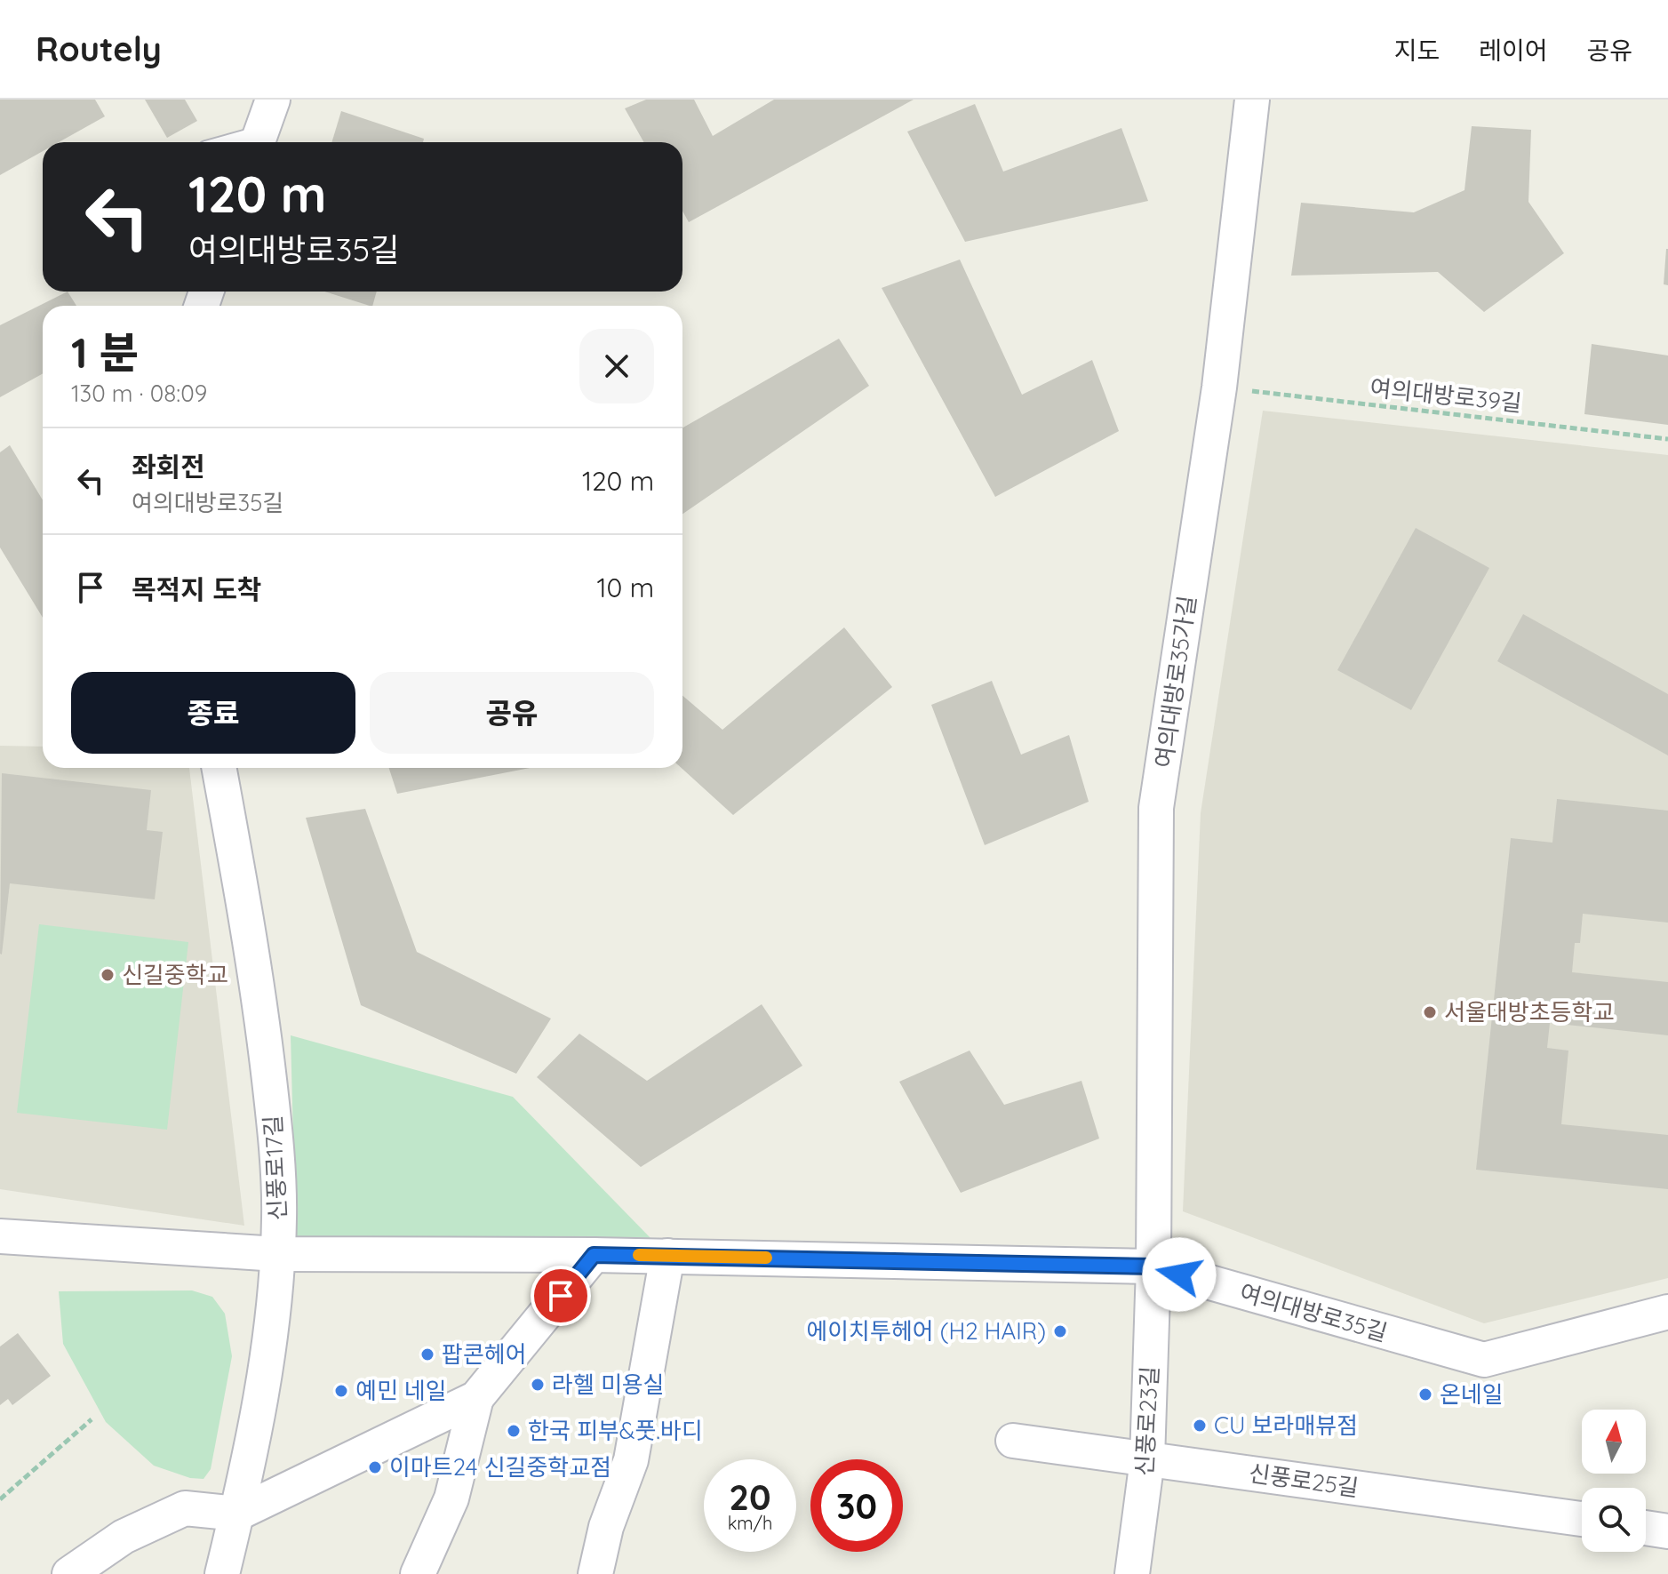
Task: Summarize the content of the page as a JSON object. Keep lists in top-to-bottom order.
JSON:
{
  "streets": {
    "street": [
      "여의대방로35가길",
      "신풍로17길",
      "여의대방로35길",
      "신풍로23길",
      "신풍로25길"
    ],
    "path": ["여의대방로39길"]
  },
  "crossings": [
    ["여의대방로39길", "여의대방로35가길"],
    ["여의대방로35가길", "여의대방로35길"],
    ["여의대방로35가길", "신풍로23길"],
    ["신풍로17길", "여의대방로35길"],
    ["여의대방로35길", "신풍로23길"],
    ["신풍로23길", "신풍로25길"]
  ],
  "places": [
    "신길중학교",
    "서울대방초등학교",
    "에이치투헤어 (H2 HAIR)",
    "팝콘헤어",
    "라헬 미용실",
    "예민 네일",
    "온네일",
    "CU 보라매뷰점",
    "한국 피부&풋.바디",
    "이마트24 신길중학교점"
  ],
  "north": "top",
  "page": {
    "header": "Routely",
    "nav": ["지도", "레이어", "공유"],
    "turn": ["120 m", "여의대방로35길"],
    "heading": ["1 분", "130 m · 08:09"],
    "list": [
      {
        "name": "좌회전",
        "note": "여의대방로35길",
        "value": "120 m"
      },
      {
        "name": "목적지 도착",
        "value": "10 m"
      }
    ],
    "buttons": ["종료", "공유"],
    "speed": "20 km/h",
    "limit": "30"
  }
}
